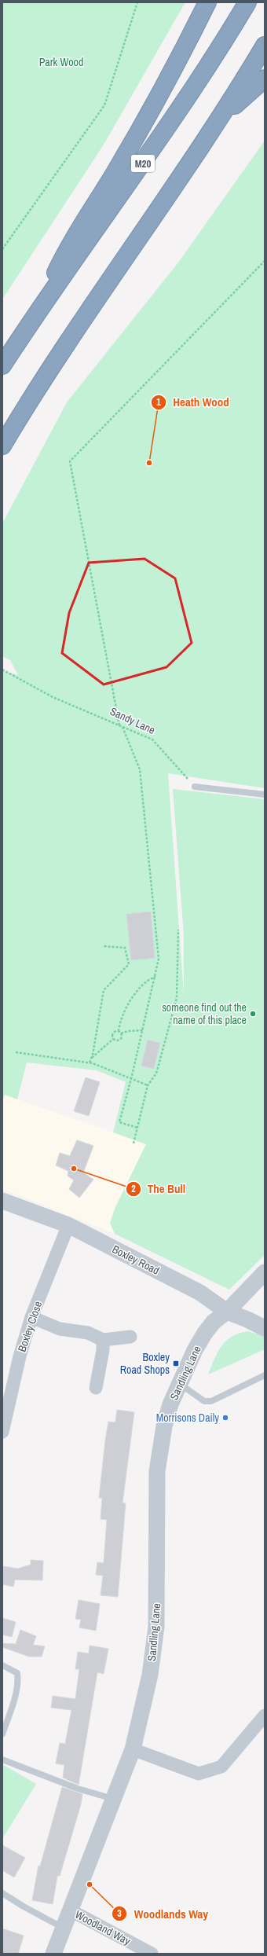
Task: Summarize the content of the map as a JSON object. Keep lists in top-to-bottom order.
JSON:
{
  "streets": {
    "highway": ["M20"],
    "street": [
      "Boxley Road",
      "Boxley Close",
      "Sandling Lane",
      "Woodland Way"
    ],
    "path": ["Sandy Lane"]
  },
  "crossings": [
    ["Boxley Road", "Boxley Close"],
    ["Boxley Road", "Sandling Lane"],
    ["Sandling Lane", "Woodland Way"]
  ],
  "parks": ["Park Wood"],
  "places": {
    "other": [
      "Heath Wood",
      "someone find out the name of this place",
      "The Bull",
      "Morrisons Daily",
      "Woodlands Way"
    ],
    "transit": ["Boxley Road Shops"]
  }
}
